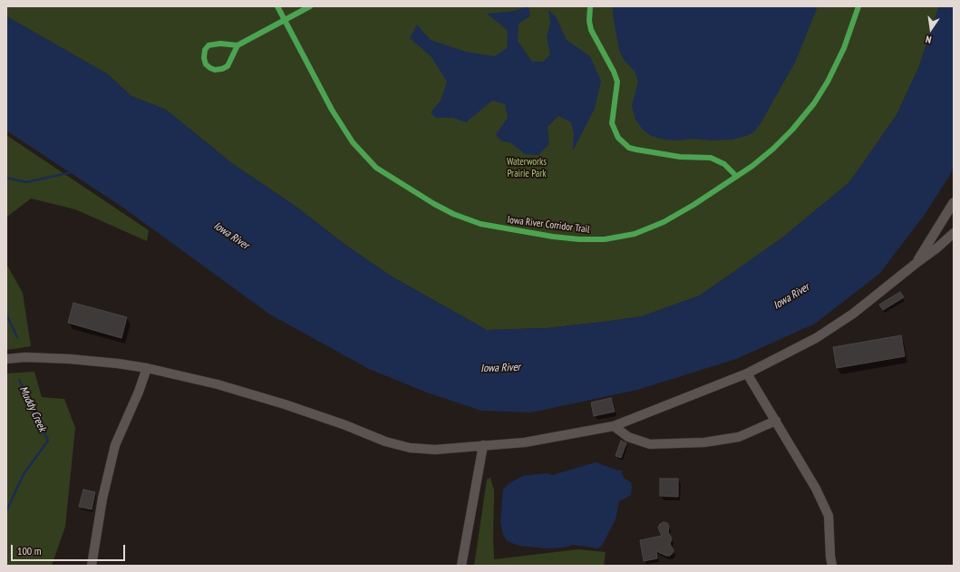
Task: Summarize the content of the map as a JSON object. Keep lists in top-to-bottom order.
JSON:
{
  "streets": {
    "cycle path": ["Iowa River Corridor Trail"]
  },
  "water": ["Iowa River", "Muddy Creek"],
  "parks": ["Waterworks Prairie Park"],
  "scale_bar": "100 m",
  "north": "bottom"
}
